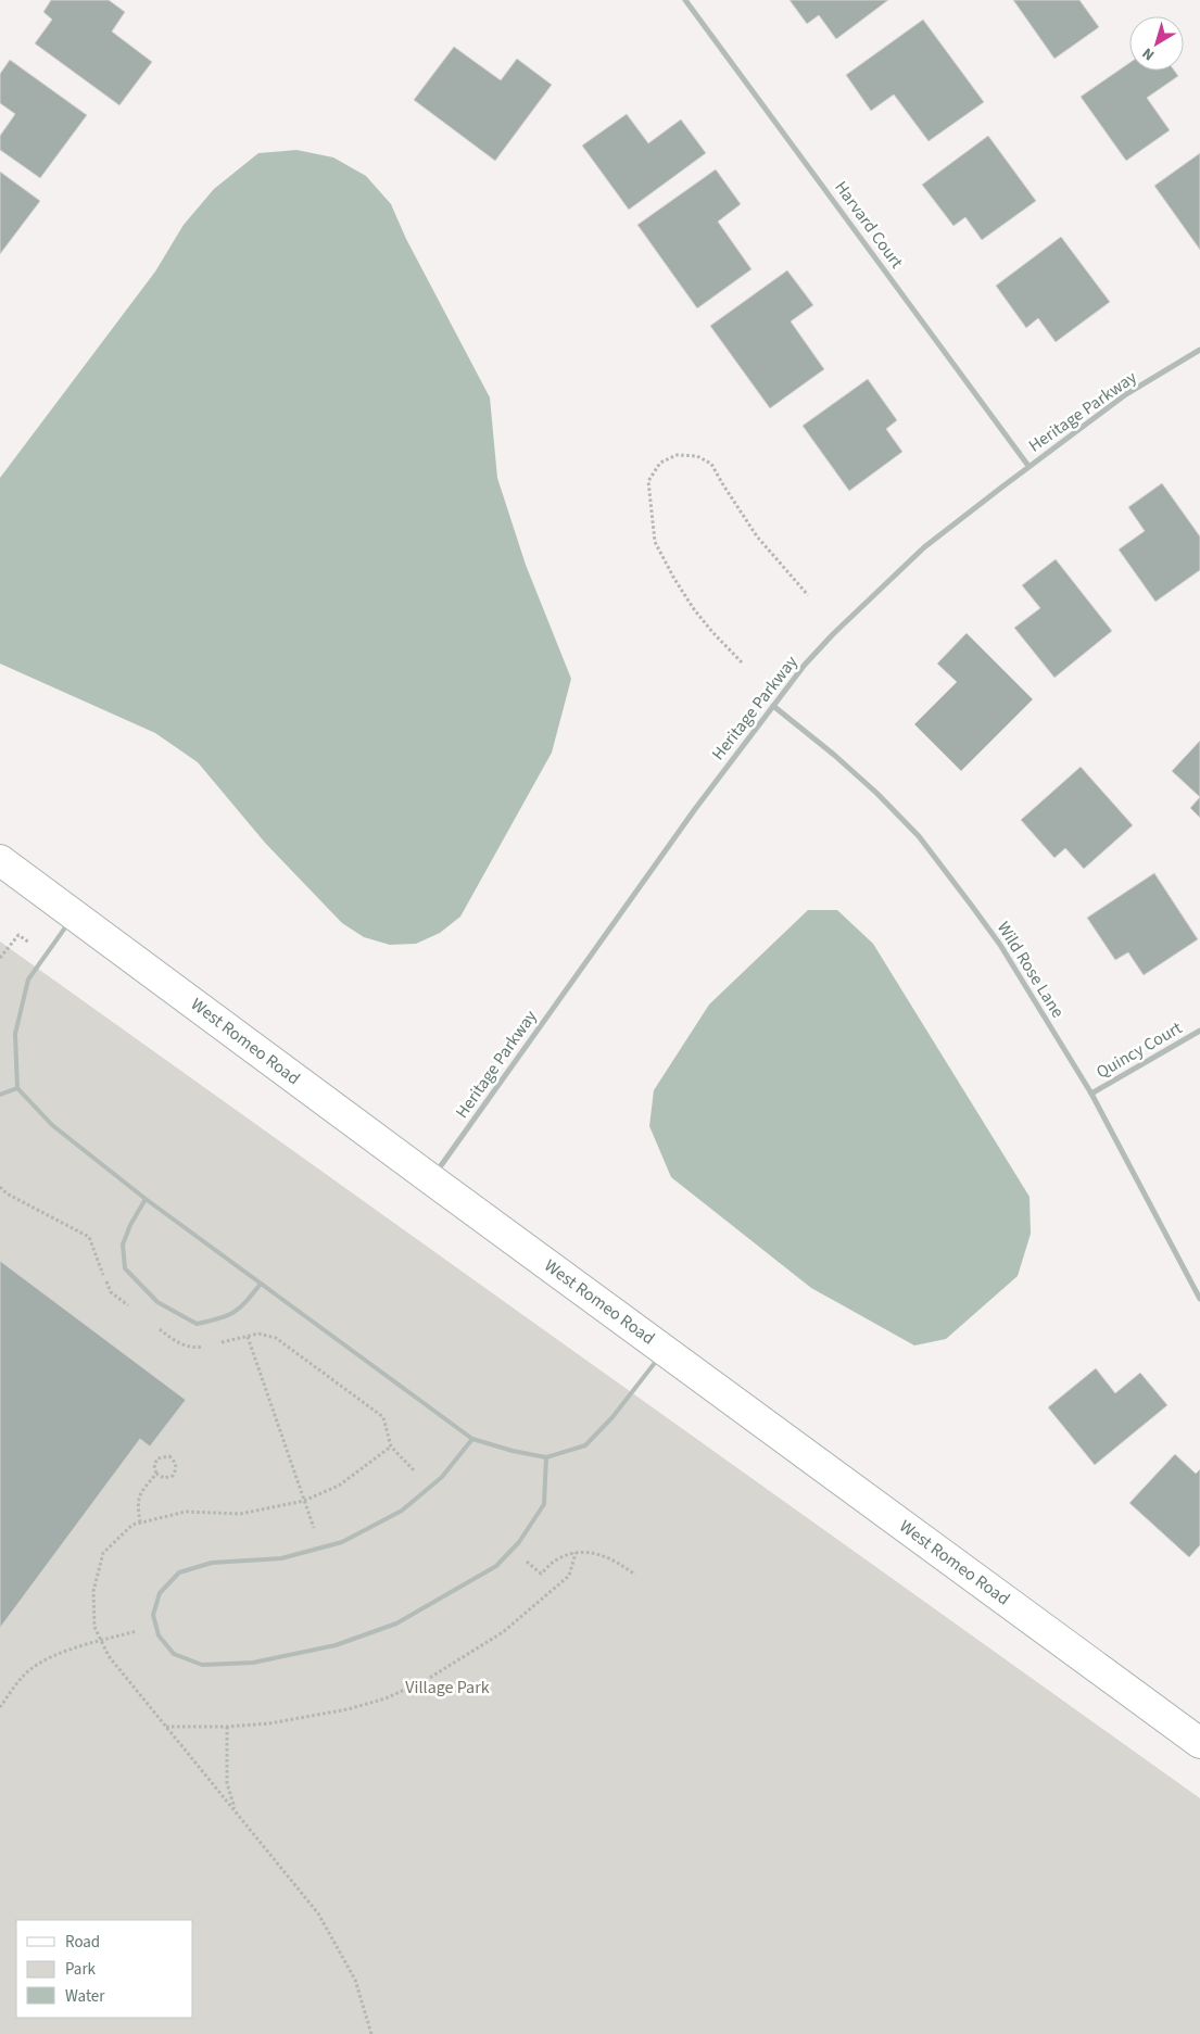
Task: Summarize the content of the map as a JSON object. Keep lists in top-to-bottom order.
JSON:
{
  "streets": {
    "main road": ["West Romeo Road"],
    "street": [
      "Harvard Court",
      "Heritage Parkway",
      "Wild Rose Lane",
      "Quincy Court"
    ]
  },
  "crossings": [
    ["Harvard Court", "Heritage Parkway"],
    ["Heritage Parkway", "Wild Rose Lane"],
    ["Heritage Parkway", "West Romeo Road"],
    ["Wild Rose Lane", "Quincy Court"]
  ],
  "parks": ["Village Park"],
  "legend": ["Road", "Park", "Water"],
  "north": "bottom left"
}
